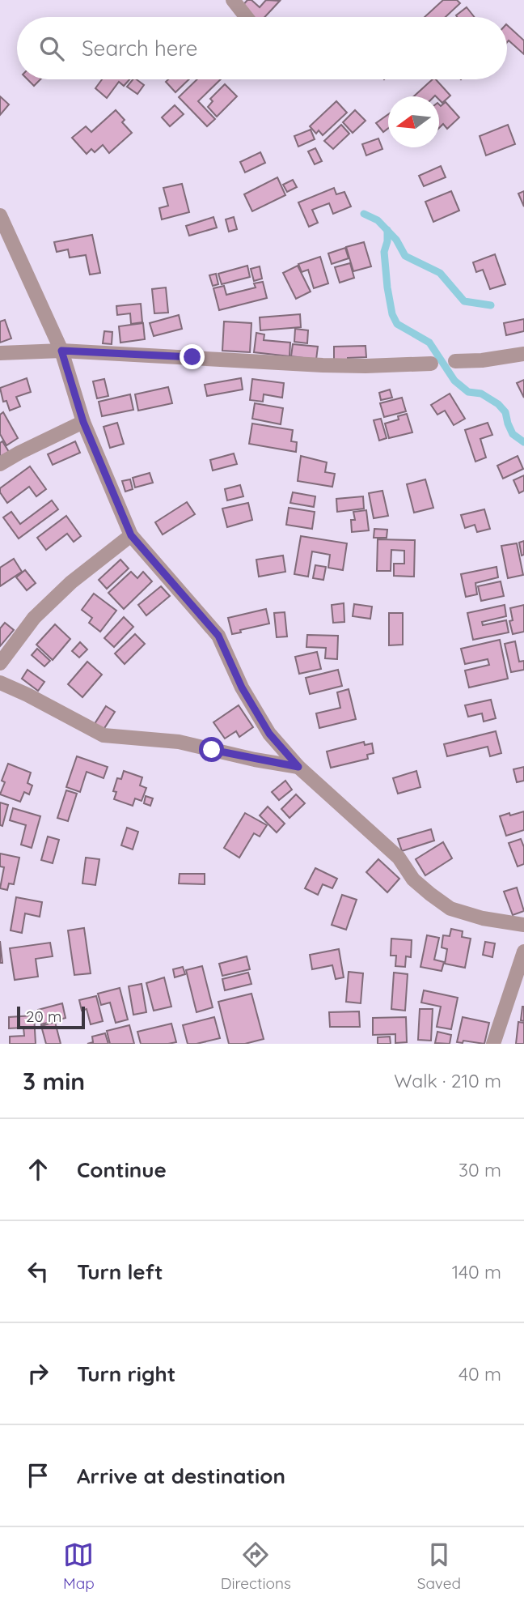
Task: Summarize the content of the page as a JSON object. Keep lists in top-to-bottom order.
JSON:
{
  "scale_bar": "20 m",
  "north": "left",
  "page": {
    "search": "Search here",
    "scale": "20 m",
    "heading": ["3 min", "Walk · 210 m"],
    "list": [
      ["Continue", "30 m"],
      ["Turn left", "140 m"],
      ["Turn right", "40 m"],
      "Arrive at destination"
    ],
    "nav": ["Map", "Directions", "Saved"]
  }
}
